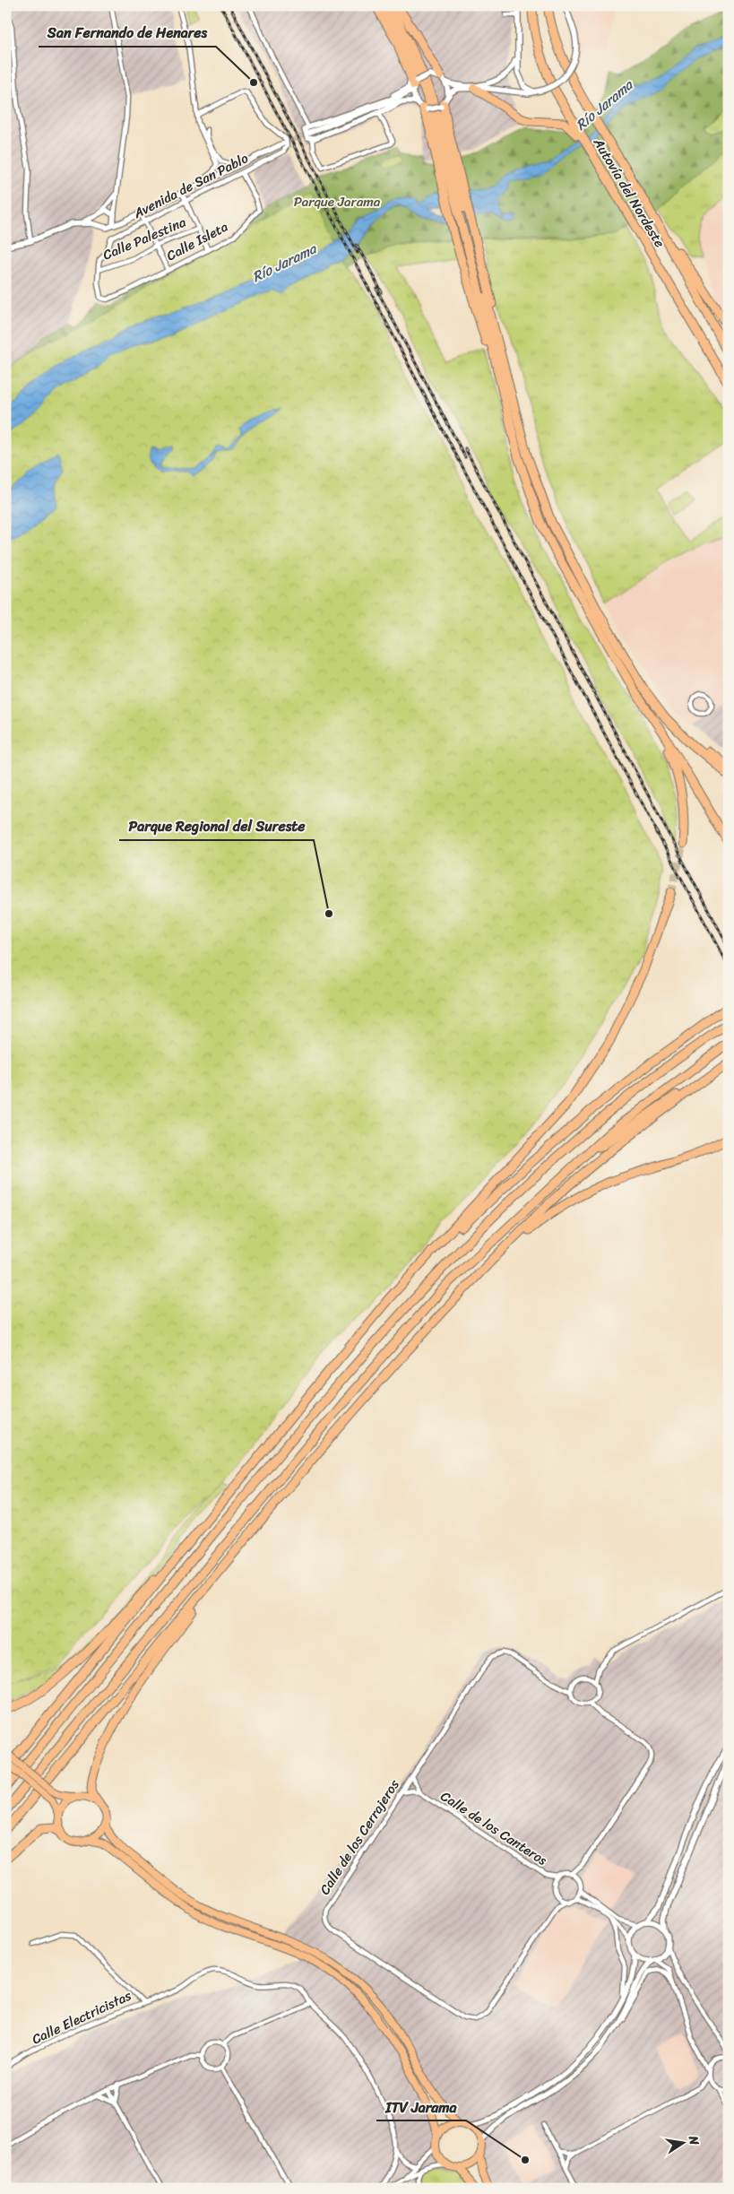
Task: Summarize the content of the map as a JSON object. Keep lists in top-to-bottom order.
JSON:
{
  "streets": {
    "highway": ["Autovía del Nordeste"],
    "street": [
      "Avenida de San Pablo",
      "Calle Palestina",
      "Calle Isleta",
      "Calle de los Canteros",
      "Calle de los Cerrajeros",
      "Calle Electricistas"
    ]
  },
  "crossings": [
    ["Avenida de San Pablo", "Calle Palestina"],
    ["Avenida de San Pablo", "Calle Isleta"],
    ["Calle Palestina", "Calle Isleta"],
    ["Calle de los Canteros", "Calle de los Cerrajeros"]
  ],
  "water": ["Río Jarama"],
  "parks": ["Parque Jarama"],
  "places": ["San Fernando de Henares", "Parque Regional del Sureste", "ITV Jarama"],
  "north": "right"
}
